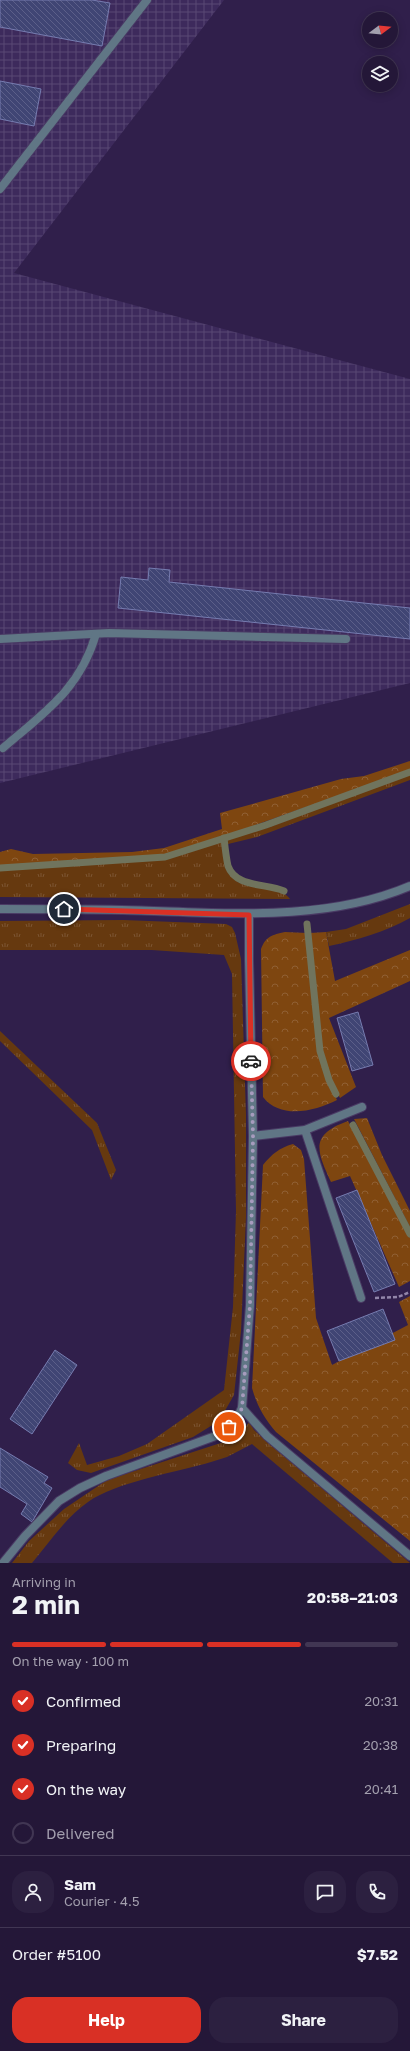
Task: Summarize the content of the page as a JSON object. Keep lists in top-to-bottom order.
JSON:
{
  "north": "right",
  "page": {
    "heading": ["2 min", "Arriving in", "20:58–21:03"],
    "panel": [
      "Sam",
      "Courier · 4.5",
      "Order #5100",
      "$7.52"
    ],
    "bar": "On the way · 100 m",
    "list": [
      ["Confirmed", "20:31"],
      ["Preparing", "20:38"],
      ["On the way", "20:41"],
      "Delivered"
    ],
    "buttons": ["Help", "Share"]
  }
}
